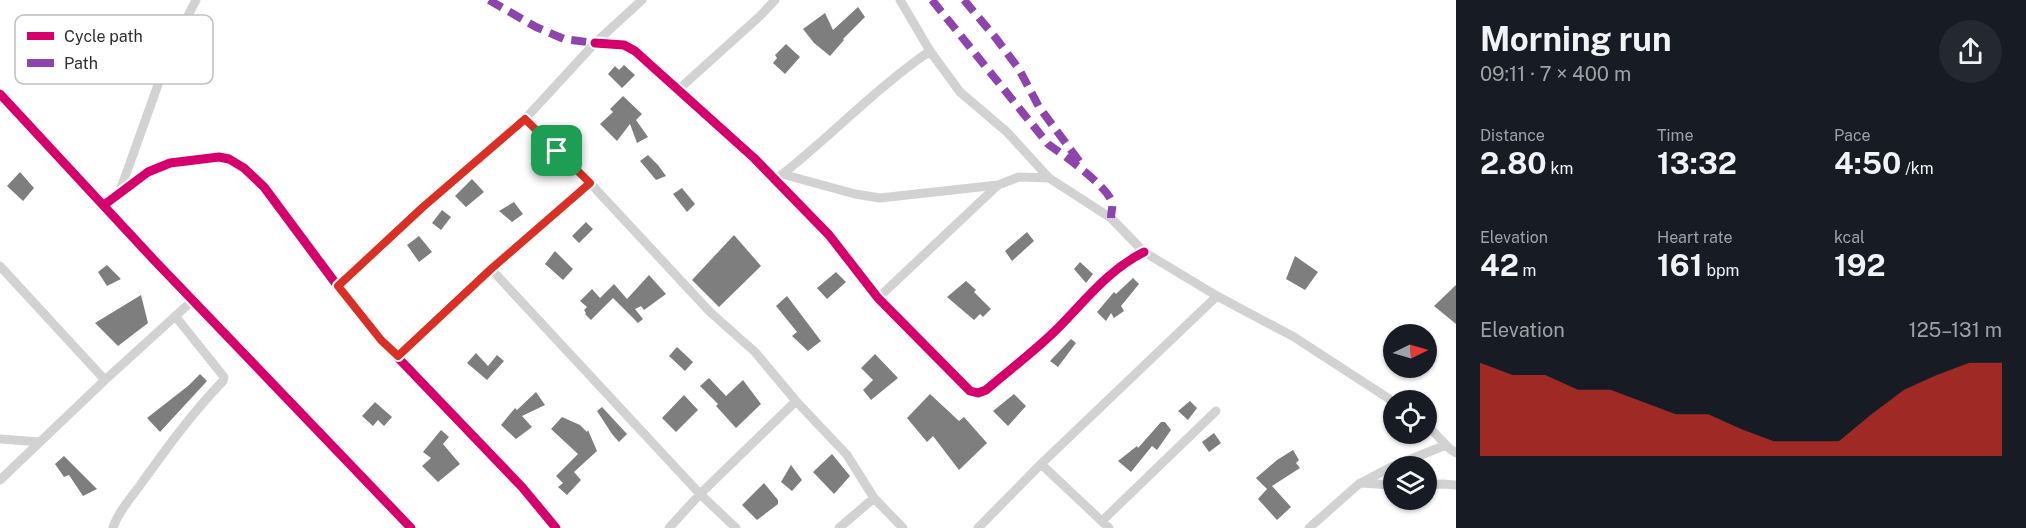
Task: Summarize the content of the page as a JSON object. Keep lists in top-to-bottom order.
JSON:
{
  "legend": ["Cycle path", "Path"],
  "north": "right",
  "page": {
    "heading": ["Morning run", "09:11 · 7 × 400 m"],
    "stats": [
      ["Distance", "2.80 km"],
      ["Time", "13:32"],
      ["Pace", "4:50 /km"],
      ["Elevation", "42 m"],
      ["Heart rate", "161 bpm"],
      ["kcal", "192"]
    ],
    "chart": ["Elevation", "125–131 m"]
  }
}
